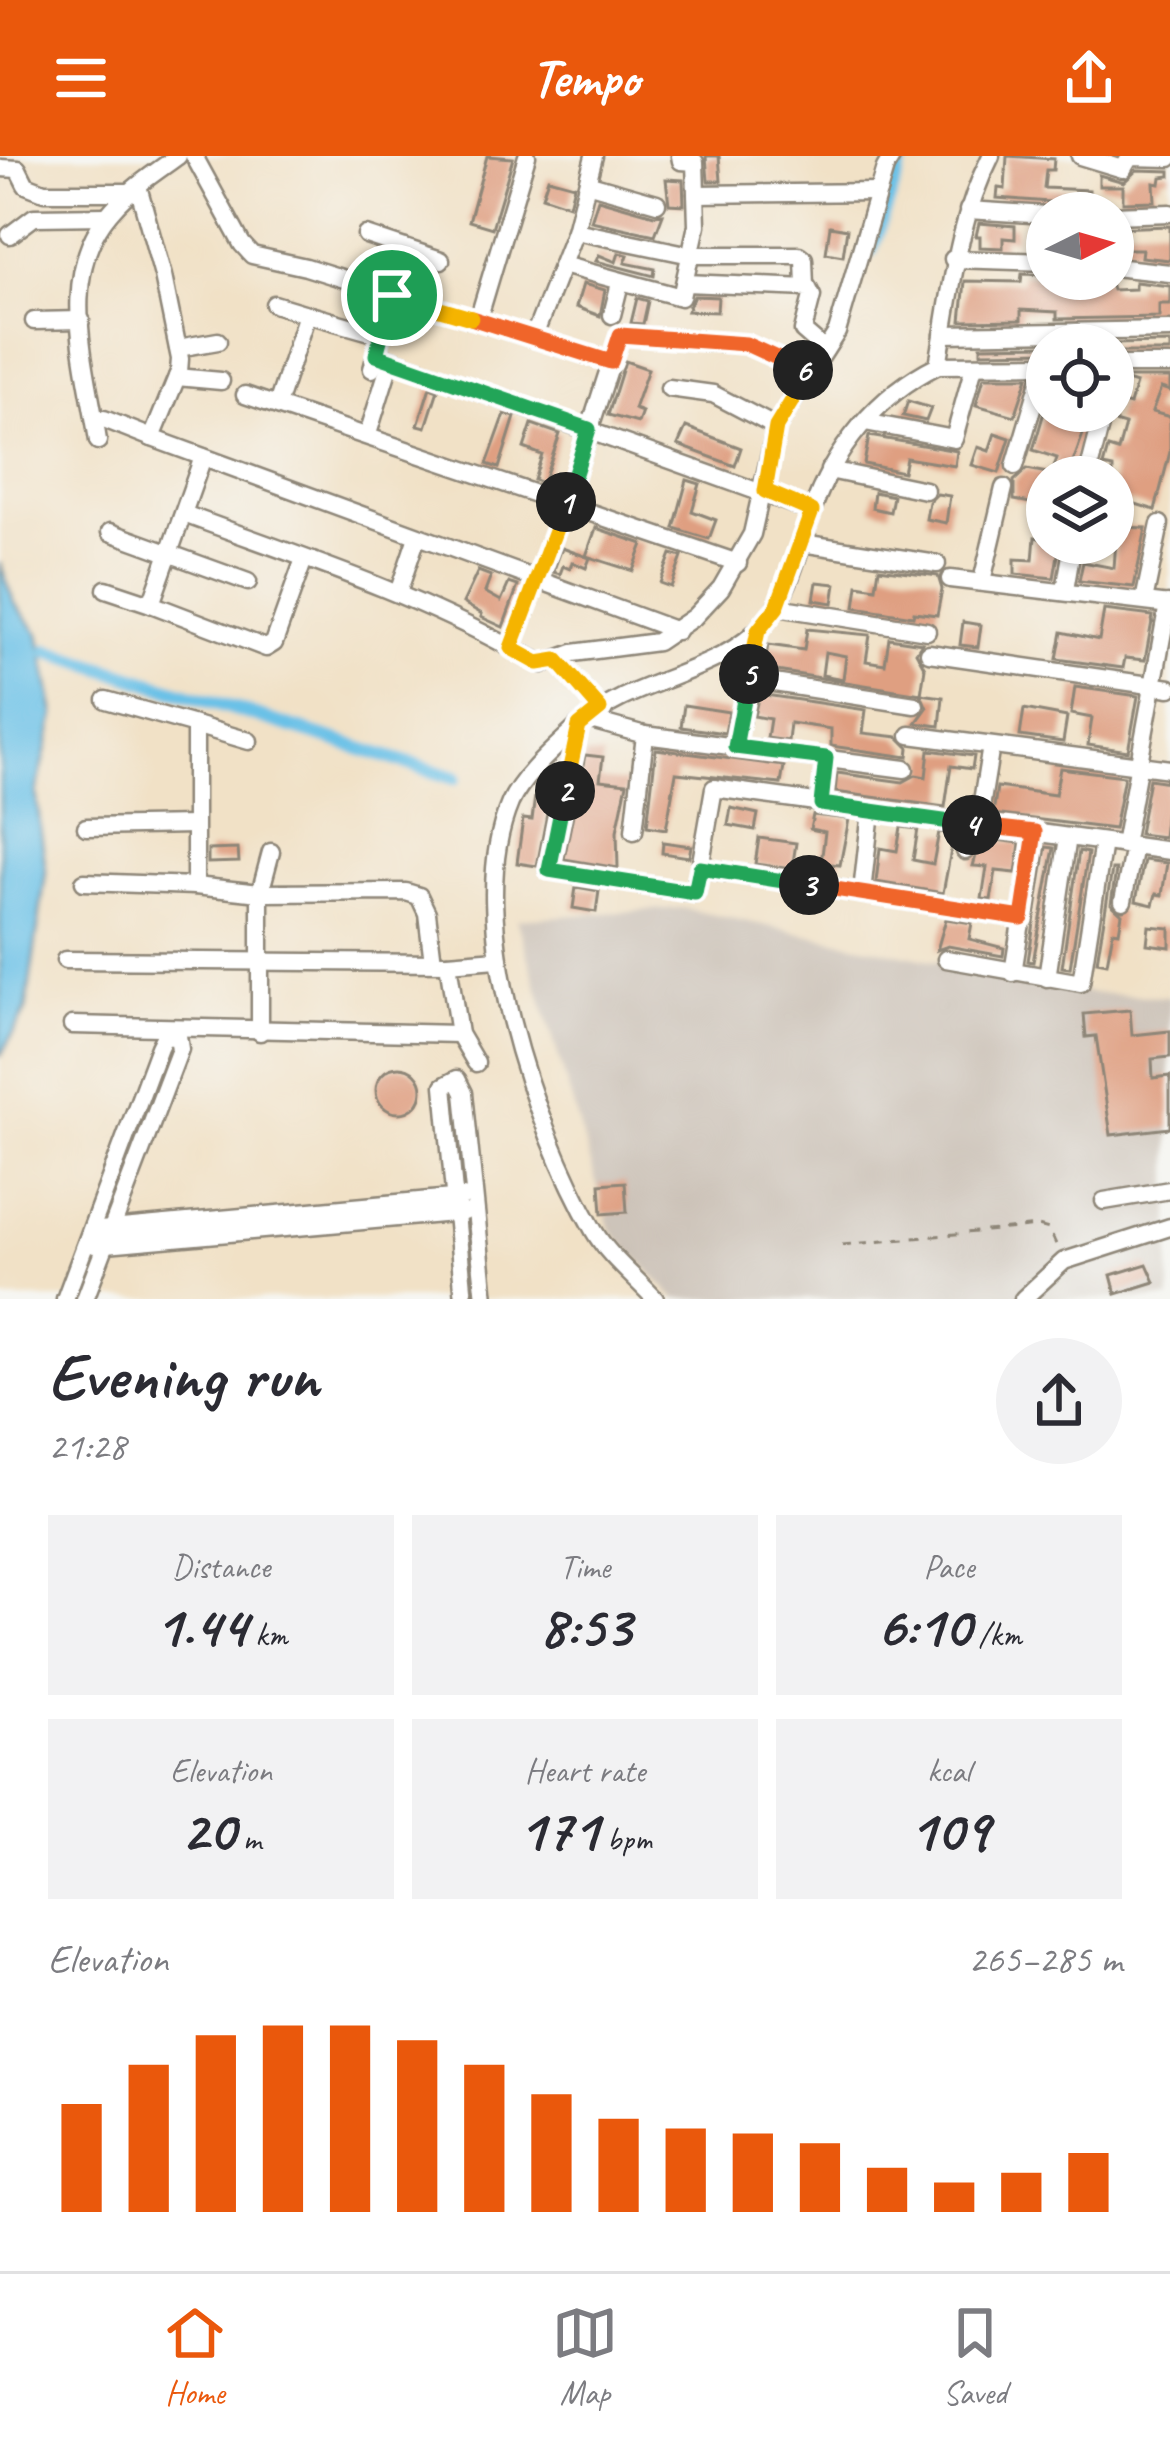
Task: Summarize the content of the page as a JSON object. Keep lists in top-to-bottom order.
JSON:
{
  "north": "right",
  "page": {
    "header": "Tempo",
    "pins": [
      "6",
      "1",
      "5",
      "2",
      "4",
      "3"
    ],
    "heading": ["Evening run", "21:28"],
    "stats": [
      ["Distance", "1.44 km"],
      ["Time", "8:53"],
      ["Pace", "6:10 /km"],
      ["Elevation", "20 m"],
      ["Heart rate", "171 bpm"],
      ["kcal", "109"]
    ],
    "chart": ["Elevation", "265–285 m"],
    "tabs": ["Home", "Map", "Saved"]
  }
}
